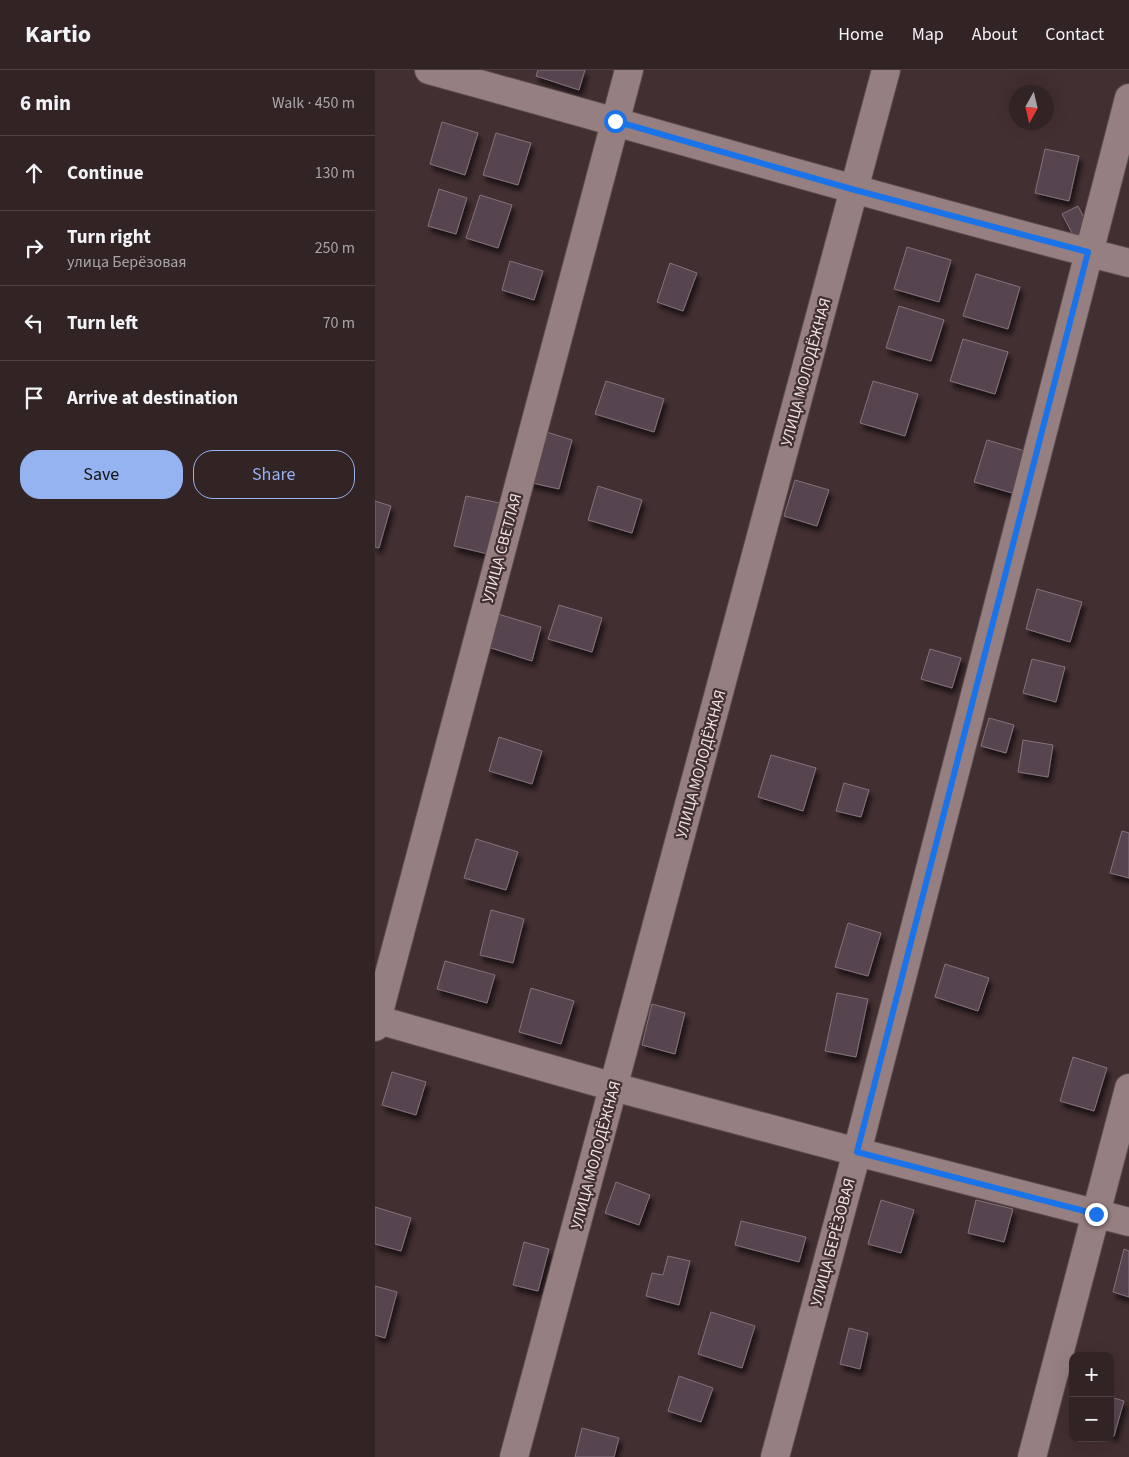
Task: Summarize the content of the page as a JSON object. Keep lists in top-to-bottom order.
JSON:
{
  "streets": {
    "street": ["УЛИЦА МОЛОДЁЖНАЯ", "УЛИЦА СВЕТЛАЯ", "УЛИЦА БЕРЁЗОВАЯ"]
  },
  "north": "bottom",
  "page": {
    "header": "Kartio",
    "nav": [
      "Home",
      "Map",
      "About",
      "Contact"
    ],
    "heading": ["6 min", "Walk · 450 m"],
    "list": [
      ["Continue", "130 m"],
      ["Turn right", "улица Берёзовая", "250 m"],
      ["Turn left", "70 m"],
      "Arrive at destination"
    ],
    "buttons": ["Save", "Share"],
    "map_buttons": ["+", "−"]
  }
}
